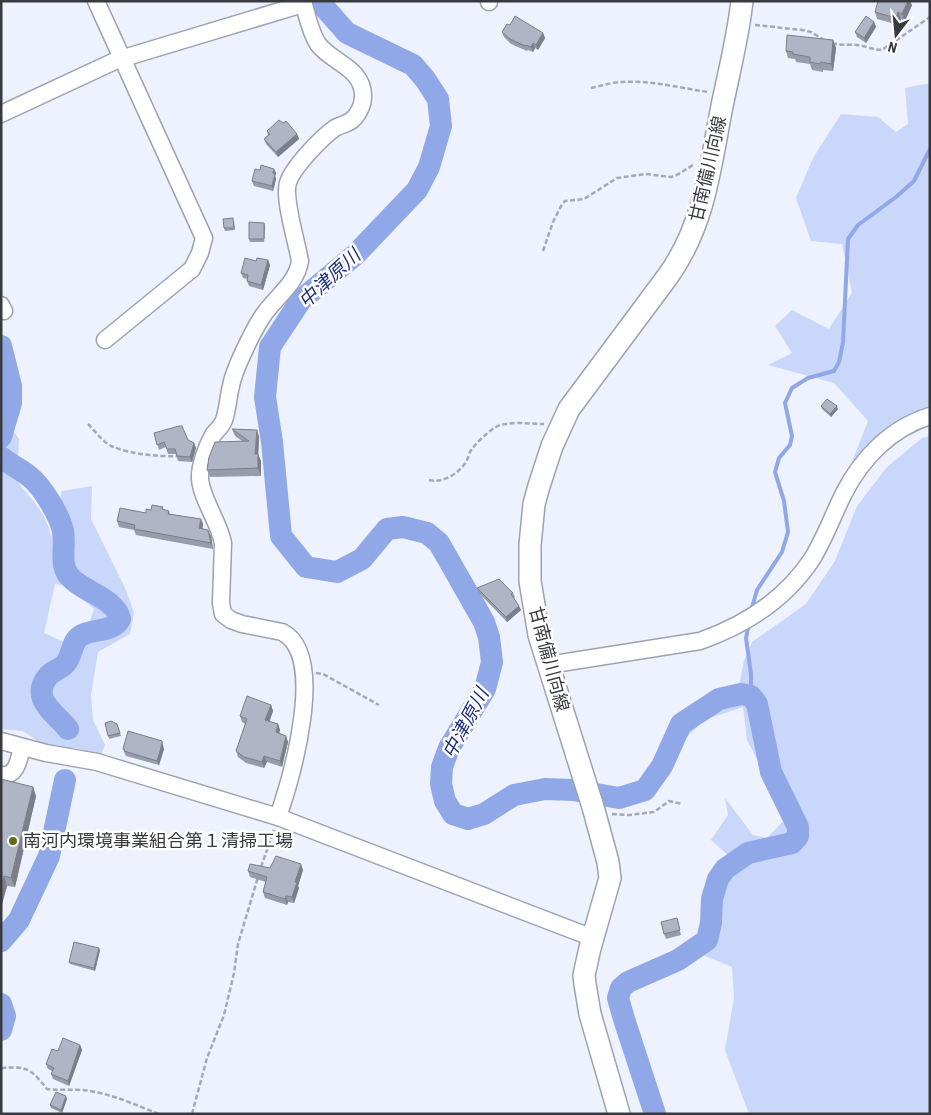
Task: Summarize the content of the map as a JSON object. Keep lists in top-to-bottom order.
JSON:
{
  "streets": {
    "main road": ["甘南備川向線"]
  },
  "water": ["中津原川"],
  "places": ["南河内環境事業組合第１清掃工場"],
  "north": "bottom"
}
